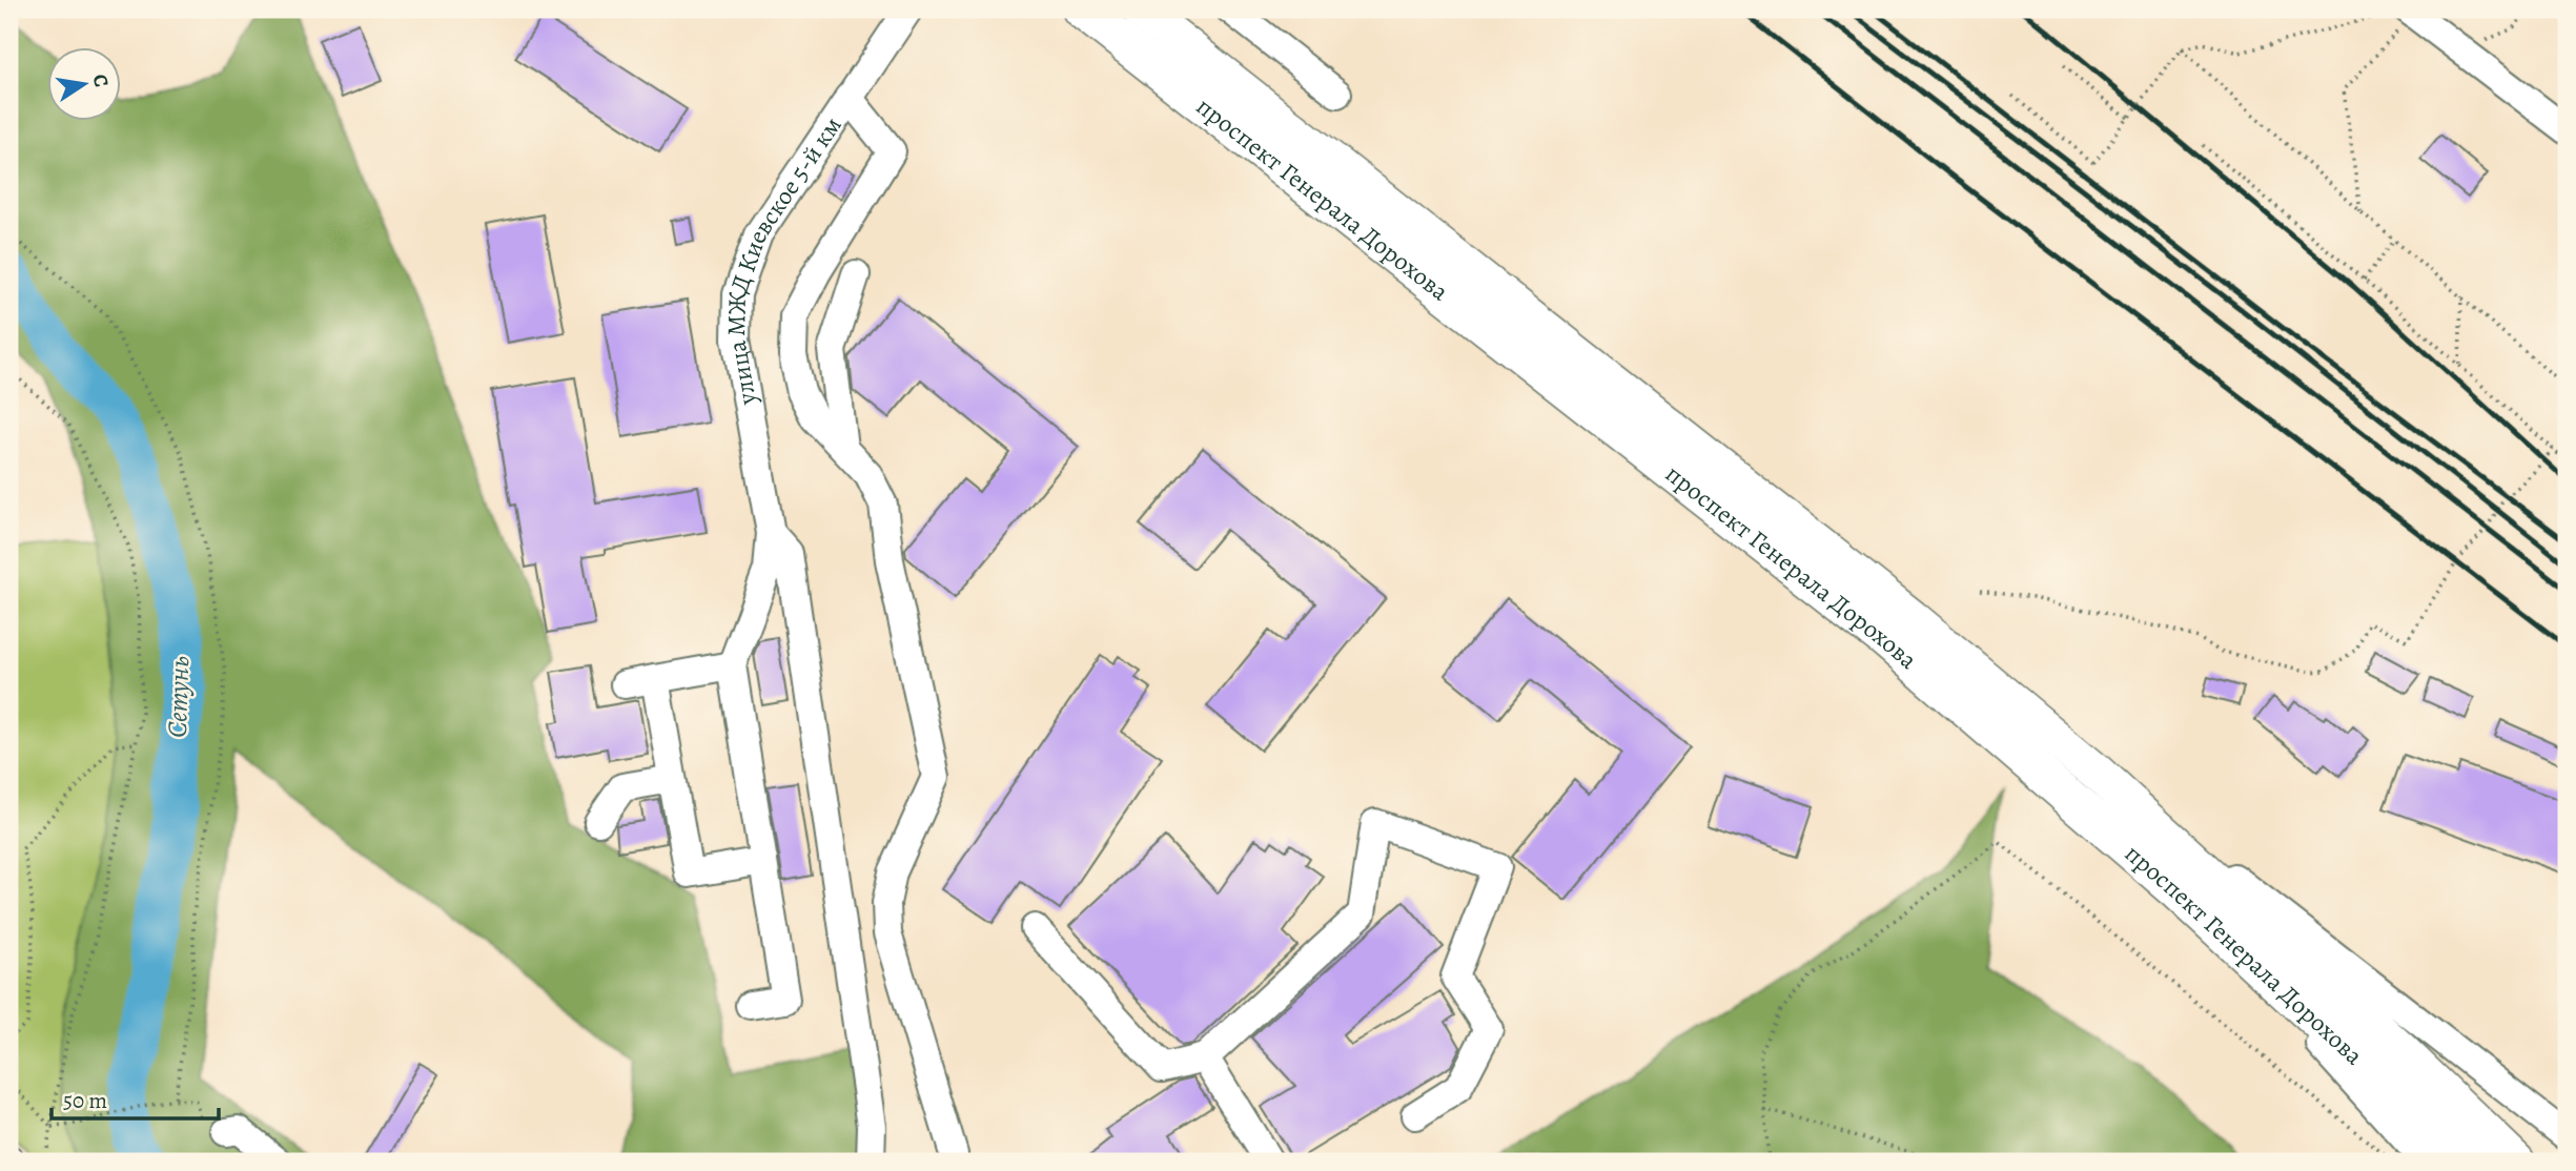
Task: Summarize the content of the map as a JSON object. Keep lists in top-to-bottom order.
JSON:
{
  "streets": {
    "main road": ["проспект Генерала Дорохова"],
    "street": ["улица МЖД Киевское 5-й км"]
  },
  "water": ["Сетунь"],
  "scale_bar": "50 m",
  "north": "right"
}
